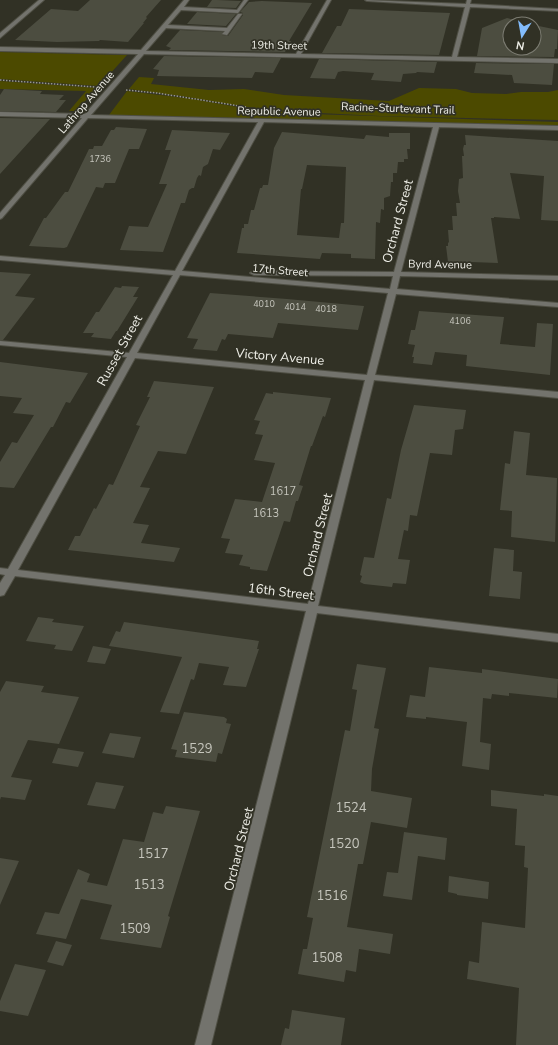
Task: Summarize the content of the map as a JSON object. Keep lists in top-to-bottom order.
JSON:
{
  "streets": {
    "street": [
      "19th Street",
      "Lathrop Avenue",
      "Republic Avenue",
      "Orchard Street",
      "Byrd Avenue",
      "17th Street",
      "Russet Street",
      "Victory Avenue",
      "16th Street"
    ]
  },
  "crossings": [
    ["19th Street", "Lathrop Avenue"],
    ["Lathrop Avenue", "Republic Avenue"],
    ["Republic Avenue", "Orchard Street"],
    ["Republic Avenue", "Russet Street"],
    ["Orchard Street", "Byrd Avenue"],
    ["Orchard Street", "17th Street"],
    ["Orchard Street", "Victory Avenue"],
    ["Orchard Street", "16th Street"],
    ["Byrd Avenue", "17th Street"],
    ["Byrd Avenue", "Russet Street"],
    ["17th Street", "Russet Street"],
    ["Russet Street", "Victory Avenue"],
    ["Russet Street", "16th Street"]
  ],
  "house_numbers": [
    "1736",
    "4010",
    "4014",
    "4018",
    "4106",
    "1617",
    "1613",
    "1529",
    "1524",
    "1520",
    "1517",
    "1513",
    "1516",
    "1509",
    "1508"
  ],
  "north": "bottom"
}
